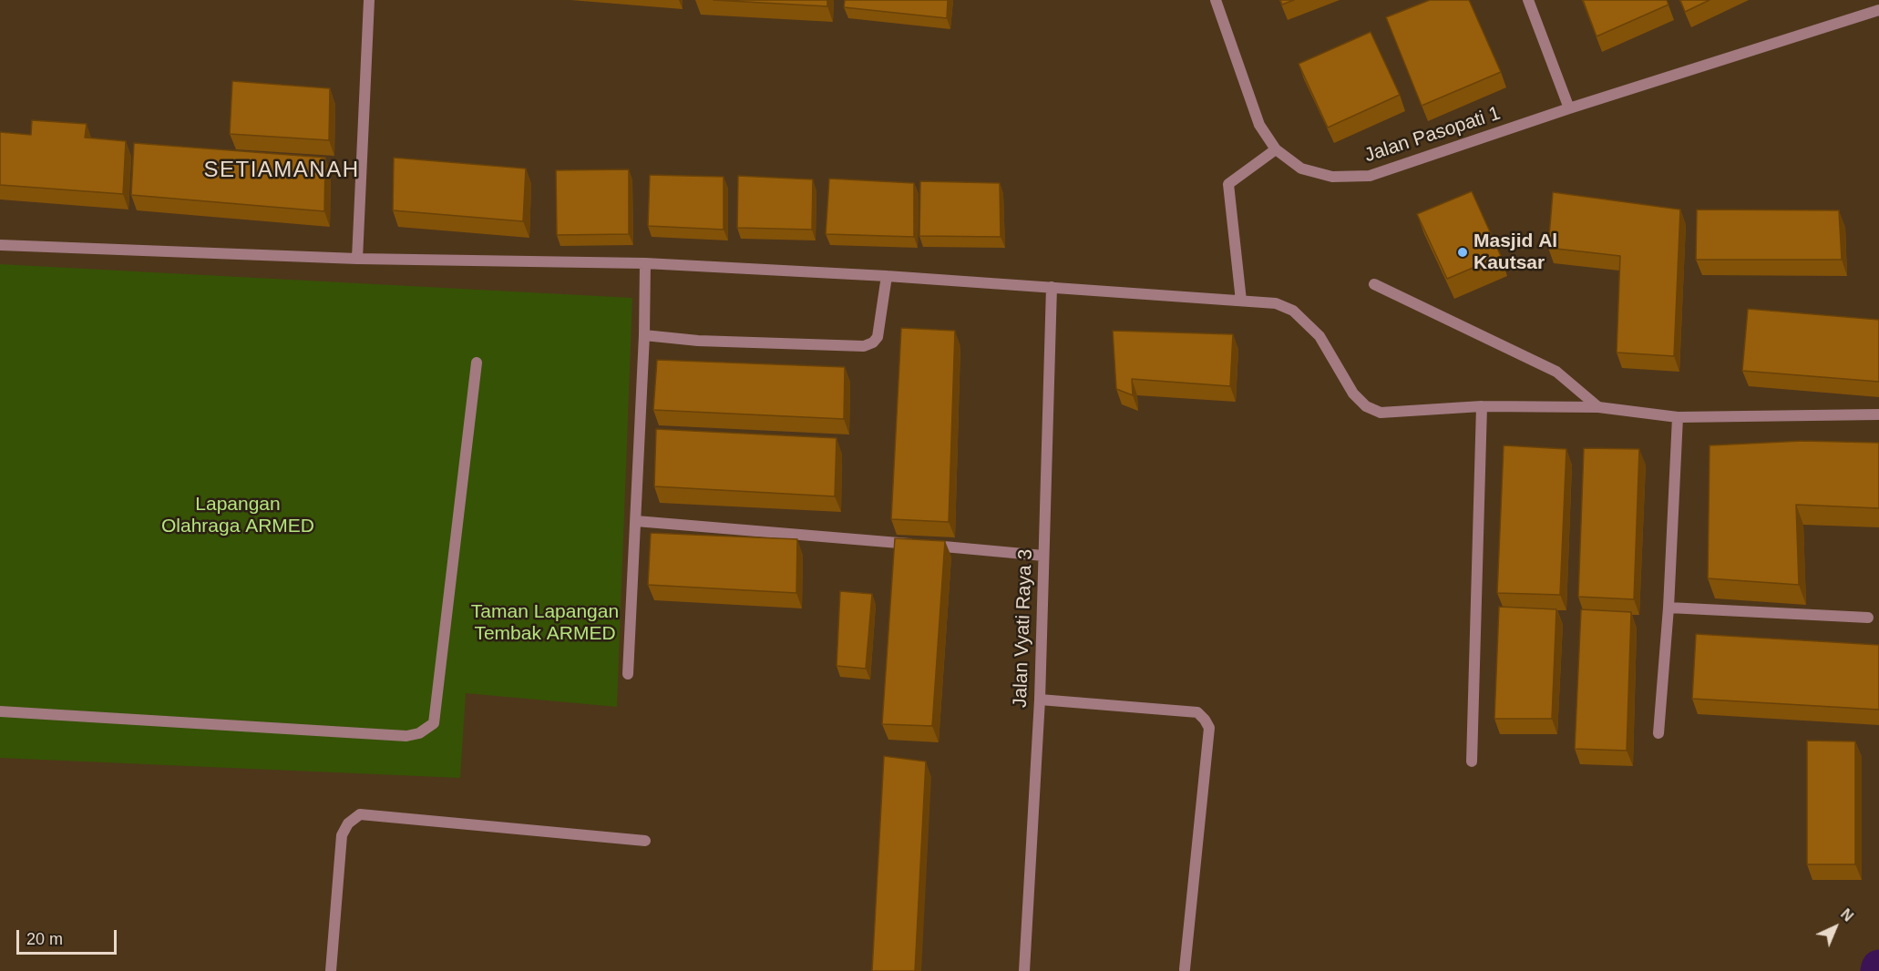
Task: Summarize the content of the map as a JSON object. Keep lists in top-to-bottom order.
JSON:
{
  "streets": {
    "street": ["Jalan Pasopati 1", "Jalan Vyati Raya 3"]
  },
  "districts": ["SETIAMANAH"],
  "parks": ["Lapangan Olahraga ARMED", "Taman Lapangan Tembak ARMED"],
  "places": ["Masjid Al Kautsar"],
  "scale_bar": "20 m",
  "north": "top right"
}
